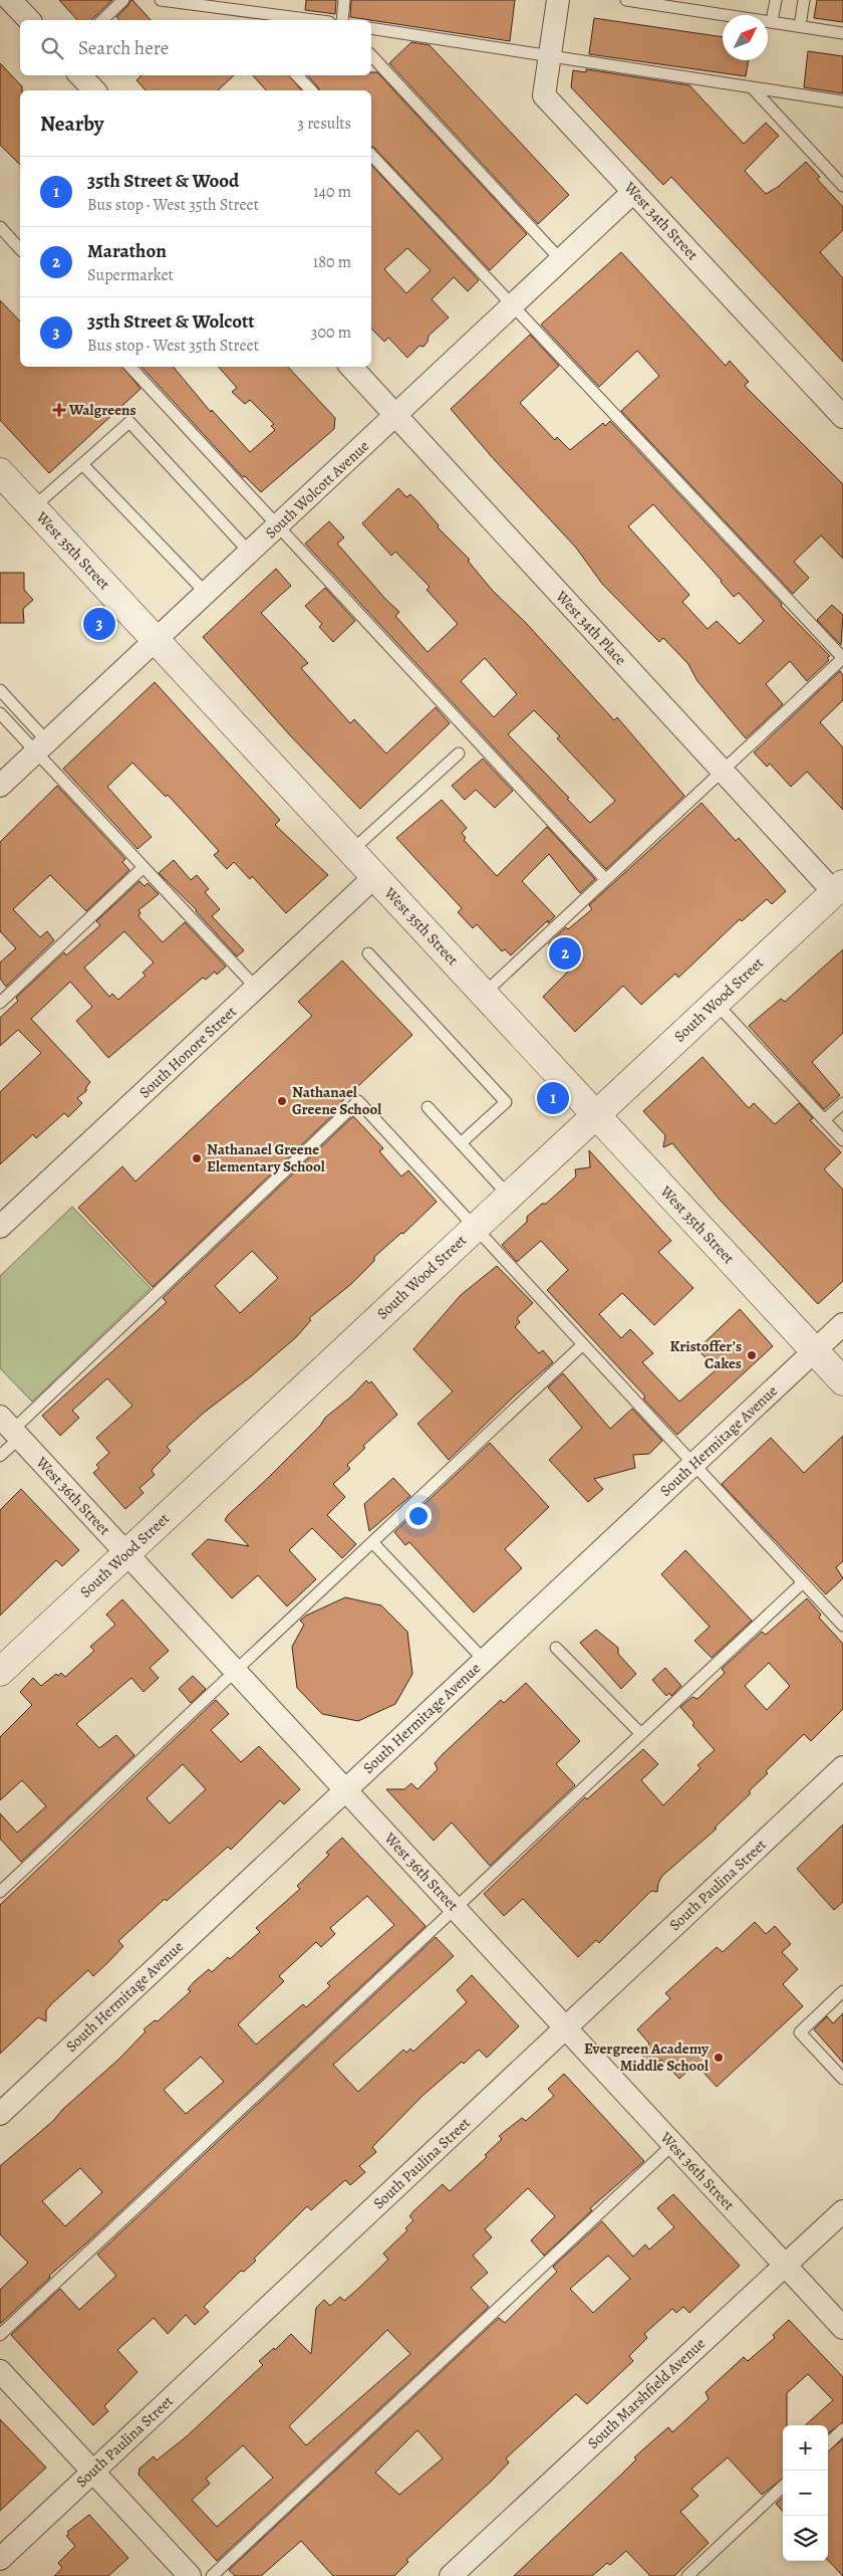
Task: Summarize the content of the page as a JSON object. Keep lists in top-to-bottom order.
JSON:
{
  "streets": {
    "main road": ["West 35th Street", "South Wood Street"],
    "street": [
      "West 34th Street",
      "South Wolcott Avenue",
      "West 34th Place",
      "South Honore Street",
      "South Hermitage Avenue",
      "West 36th Street",
      "South Paulina Street",
      "South Marshfield Avenue"
    ]
  },
  "crossings": [
    ["West 34th Street", "South Wolcott Avenue"],
    ["South Wolcott Avenue", "West 35th Street"],
    ["South Wolcott Avenue", "West 34th Place"],
    ["West 35th Street", "South Wood Street"],
    ["West 35th Street", "South Honore Street"],
    ["West 35th Street", "South Hermitage Avenue"],
    ["West 34th Place", "South Wood Street"],
    ["South Wood Street", "West 36th Street"],
    ["South Hermitage Avenue", "West 36th Street"],
    ["West 36th Street", "South Paulina Street"],
    ["West 36th Street", "South Marshfield Avenue"]
  ],
  "places": {
    "health": ["Walgreens"],
    "other": [
      "Nathanael Greene School",
      "Nathanael Greene Elementary School",
      "Kristoffer’s Cakes",
      "Evergreen Academy Middle School"
    ]
  },
  "north": "top right",
  "page": {
    "search": "Search here",
    "heading": ["Nearby", "3 results"],
    "list": [
      {
        "mark": "1",
        "name": "35th Street & Wood",
        "note": "Bus stop · West 35th Street",
        "value": "140 m"
      },
      {
        "mark": "2",
        "name": "Marathon",
        "note": "Supermarket",
        "value": "180 m"
      },
      {
        "mark": "3",
        "name": "35th Street & Wolcott",
        "note": "Bus stop · West 35th Street",
        "value": "300 m"
      }
    ],
    "pins": ["3", "2", "1"],
    "map_buttons": ["+", "−"]
  }
}
